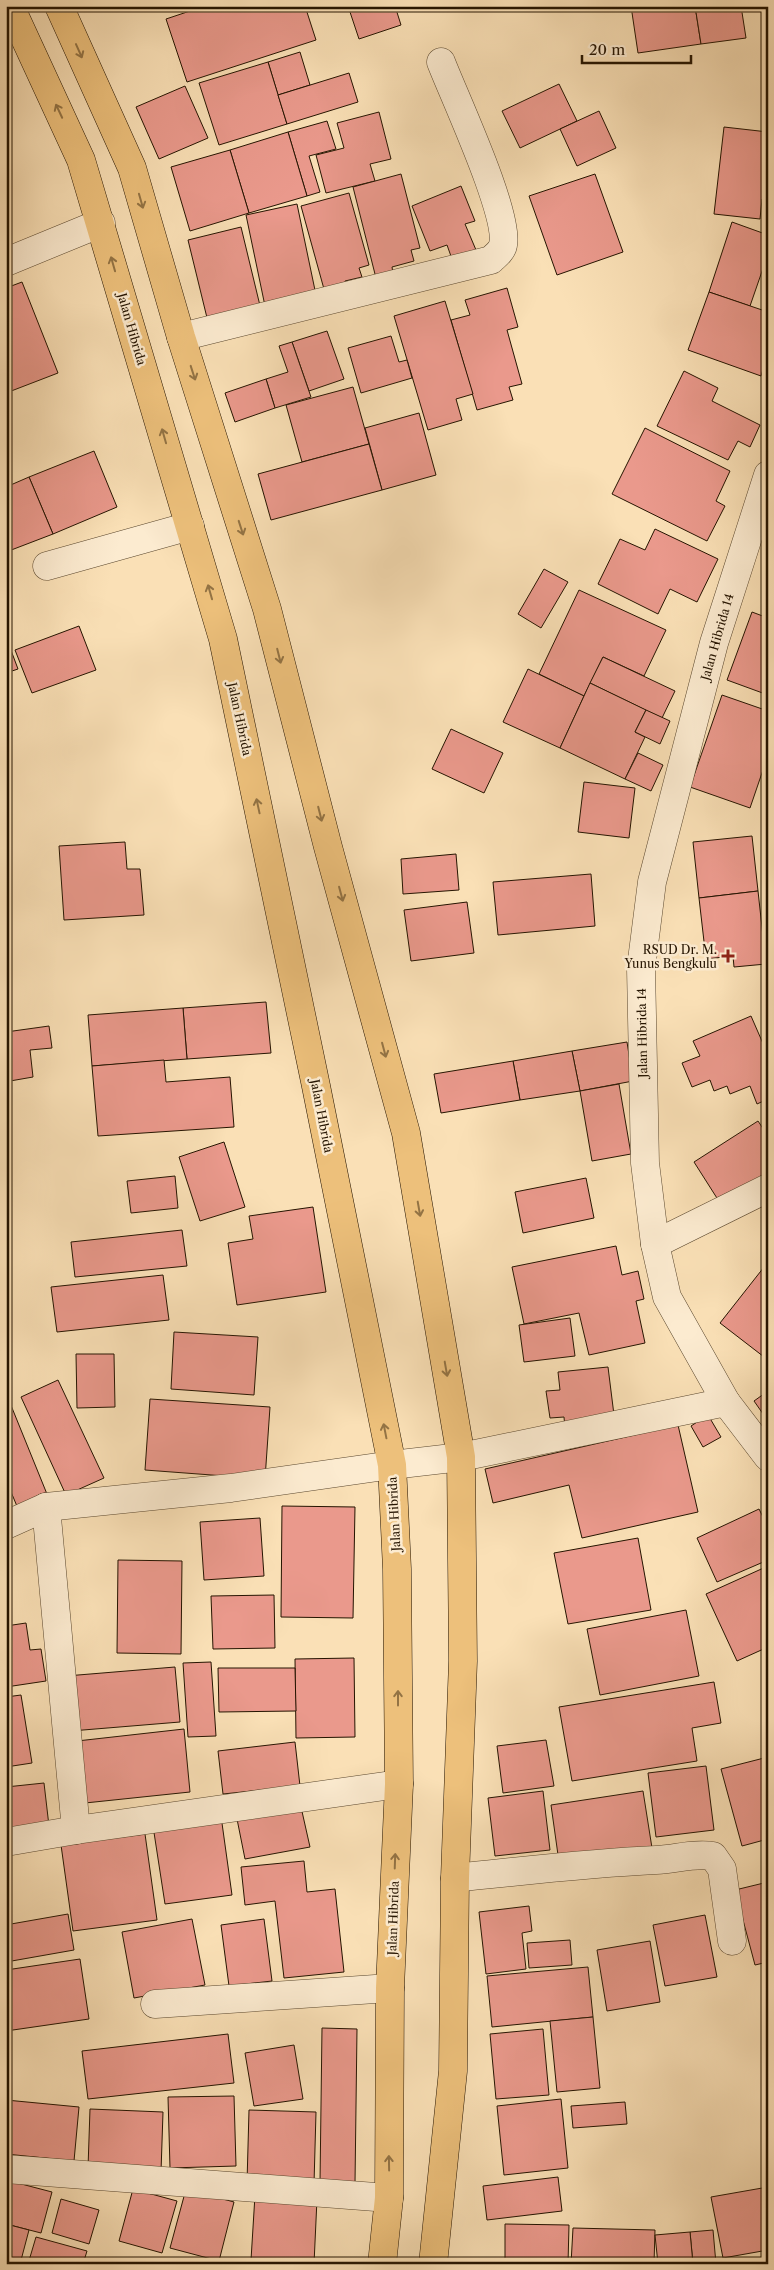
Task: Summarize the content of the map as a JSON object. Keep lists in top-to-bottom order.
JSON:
{
  "streets": {
    "main road": ["Jalan Hibrida"],
    "street": ["Jalan Hibrida 14"]
  },
  "places": {
    "health": ["RSUD Dr. M. Yunus Bengkulu"]
  },
  "scale_bar": "20 m"
}
